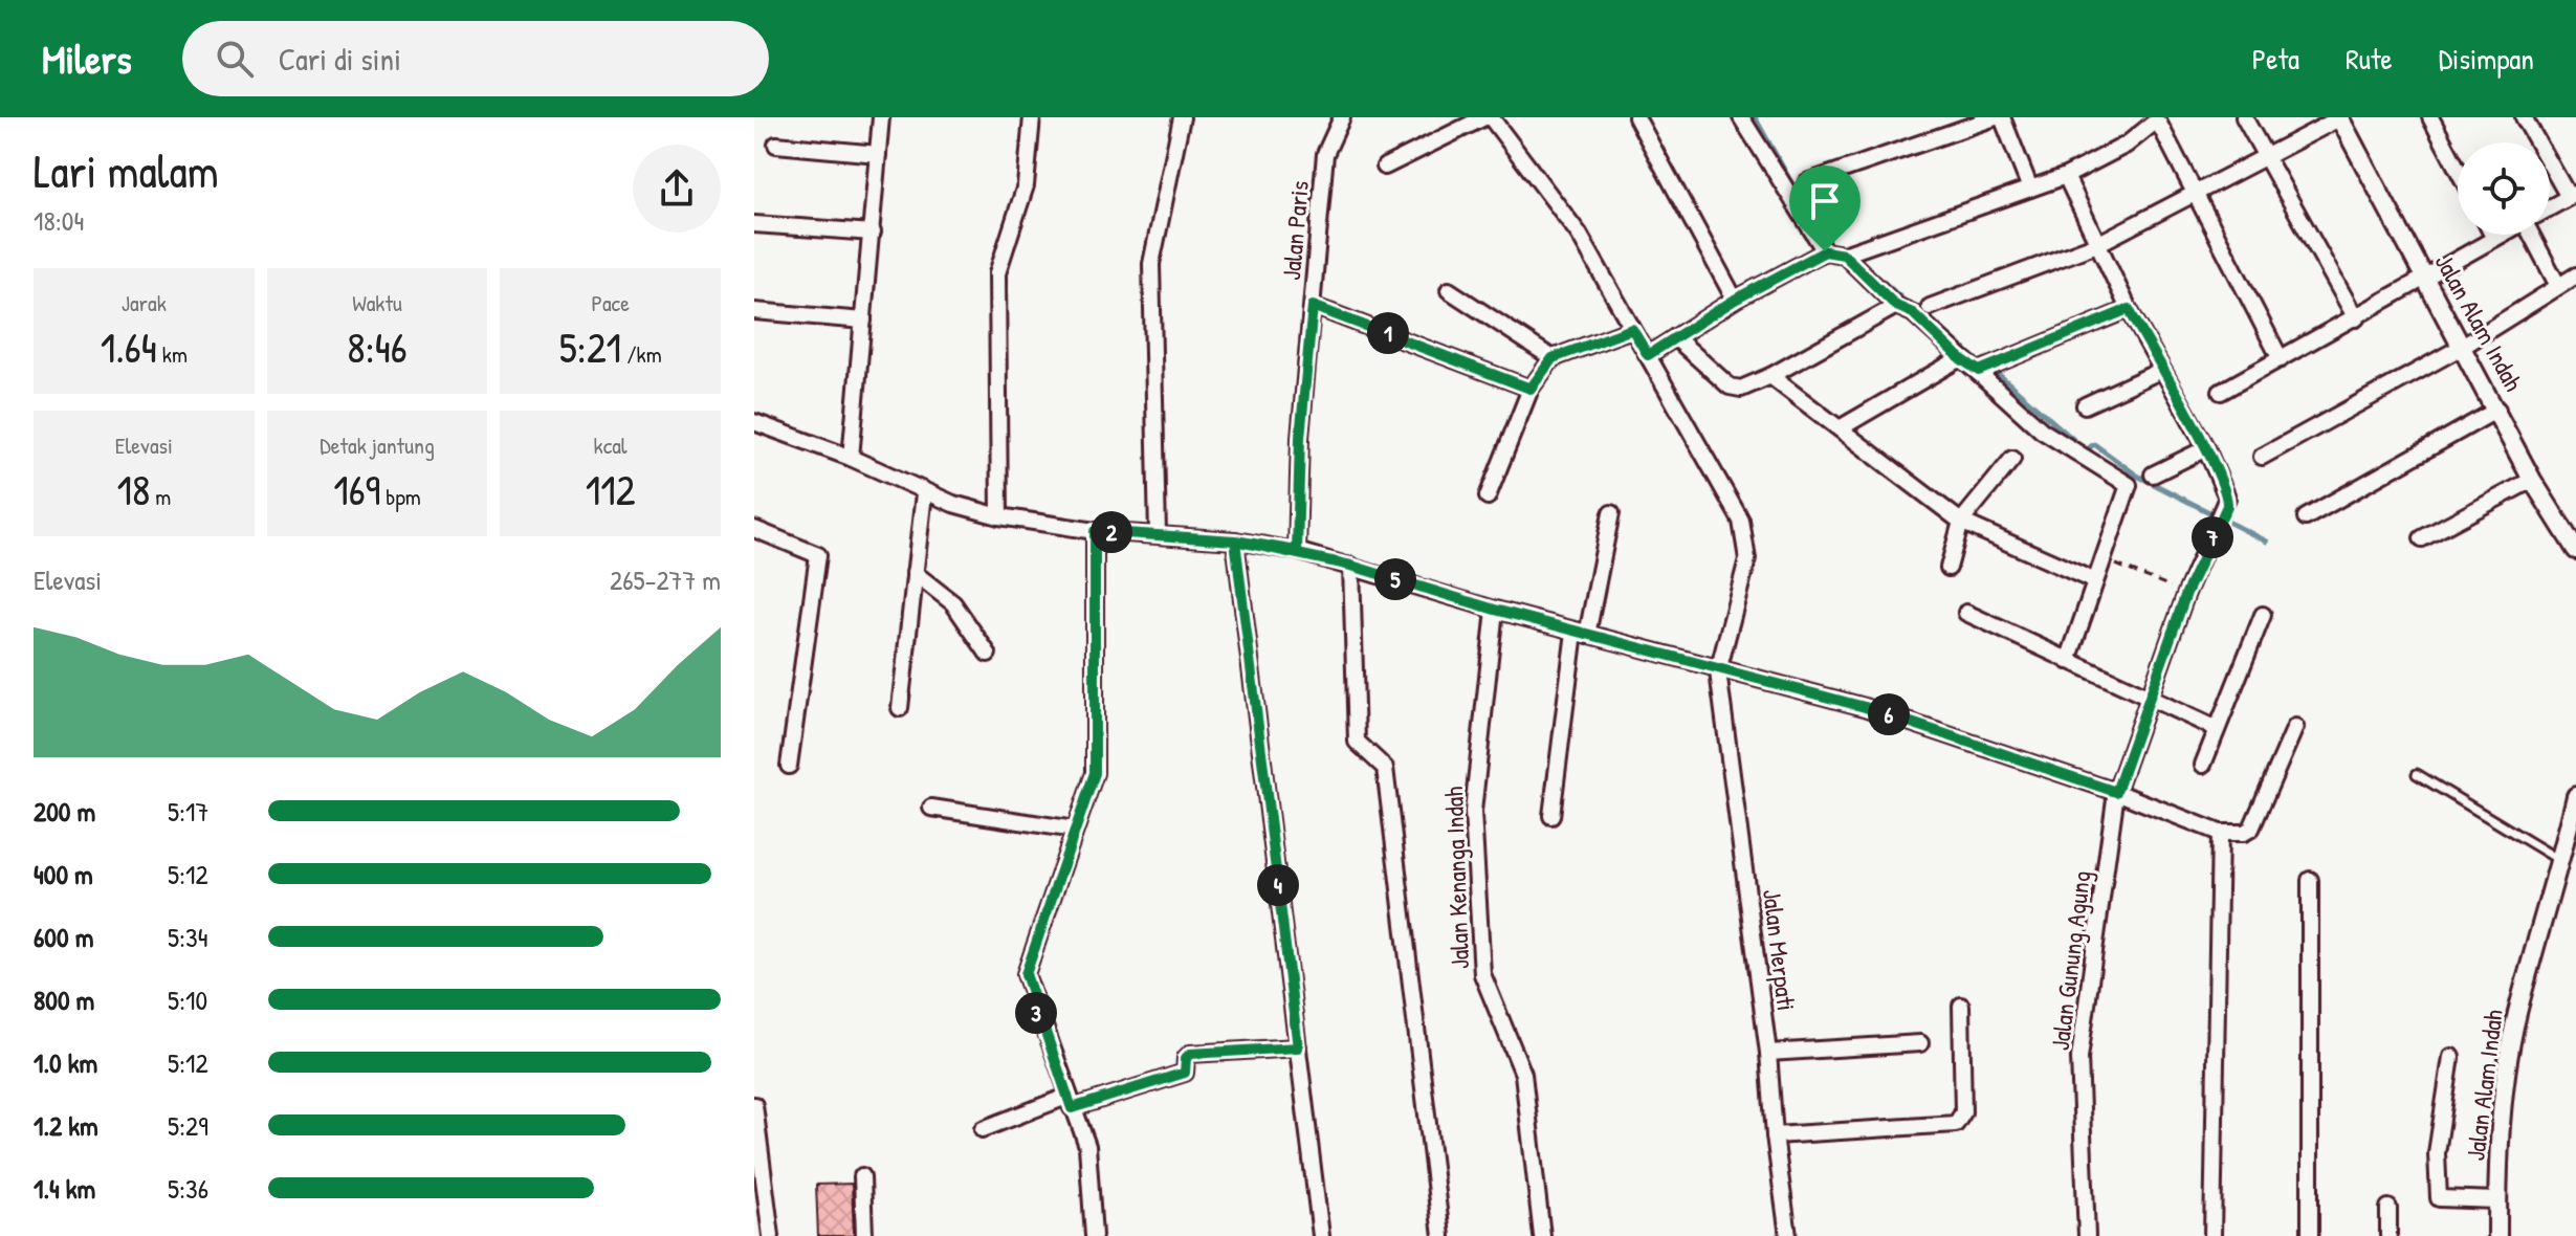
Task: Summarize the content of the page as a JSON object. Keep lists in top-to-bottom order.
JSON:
{
  "streets": {
    "street": [
      "Jalan Paris",
      "Jalan Alam Indah",
      "Jalan Kenanga Indah",
      "Jalan Merpati",
      "Jalan Gunung Agung"
    ]
  },
  "page": {
    "header": "Milers",
    "search": "Cari di sini",
    "nav": ["Peta", "Rute", "Disimpan"],
    "heading": ["Lari malam", "18:04"],
    "stats": [
      ["Jarak", "1.64 km"],
      ["Waktu", "8:46"],
      ["Pace", "5:21 /km"],
      ["Elevasi", "18 m"],
      ["Detak jantung", "169 bpm"],
      ["kcal", "112"]
    ],
    "pins": [
      "1",
      "2",
      "7",
      "5",
      "6",
      "4",
      "3"
    ],
    "chart": ["Elevasi", "265–277 m"],
    "list": [
      {
        "name": "200 m",
        "note": "5:17"
      },
      {
        "name": "400 m",
        "note": "5:12"
      },
      {
        "name": "600 m",
        "note": "5:34"
      },
      {
        "name": "800 m",
        "note": "5:10"
      },
      {
        "name": "1.0 km",
        "note": "5:12"
      },
      {
        "name": "1.2 km",
        "note": "5:29"
      },
      {
        "name": "1.4 km",
        "note": "5:36"
      }
    ]
  }
}
